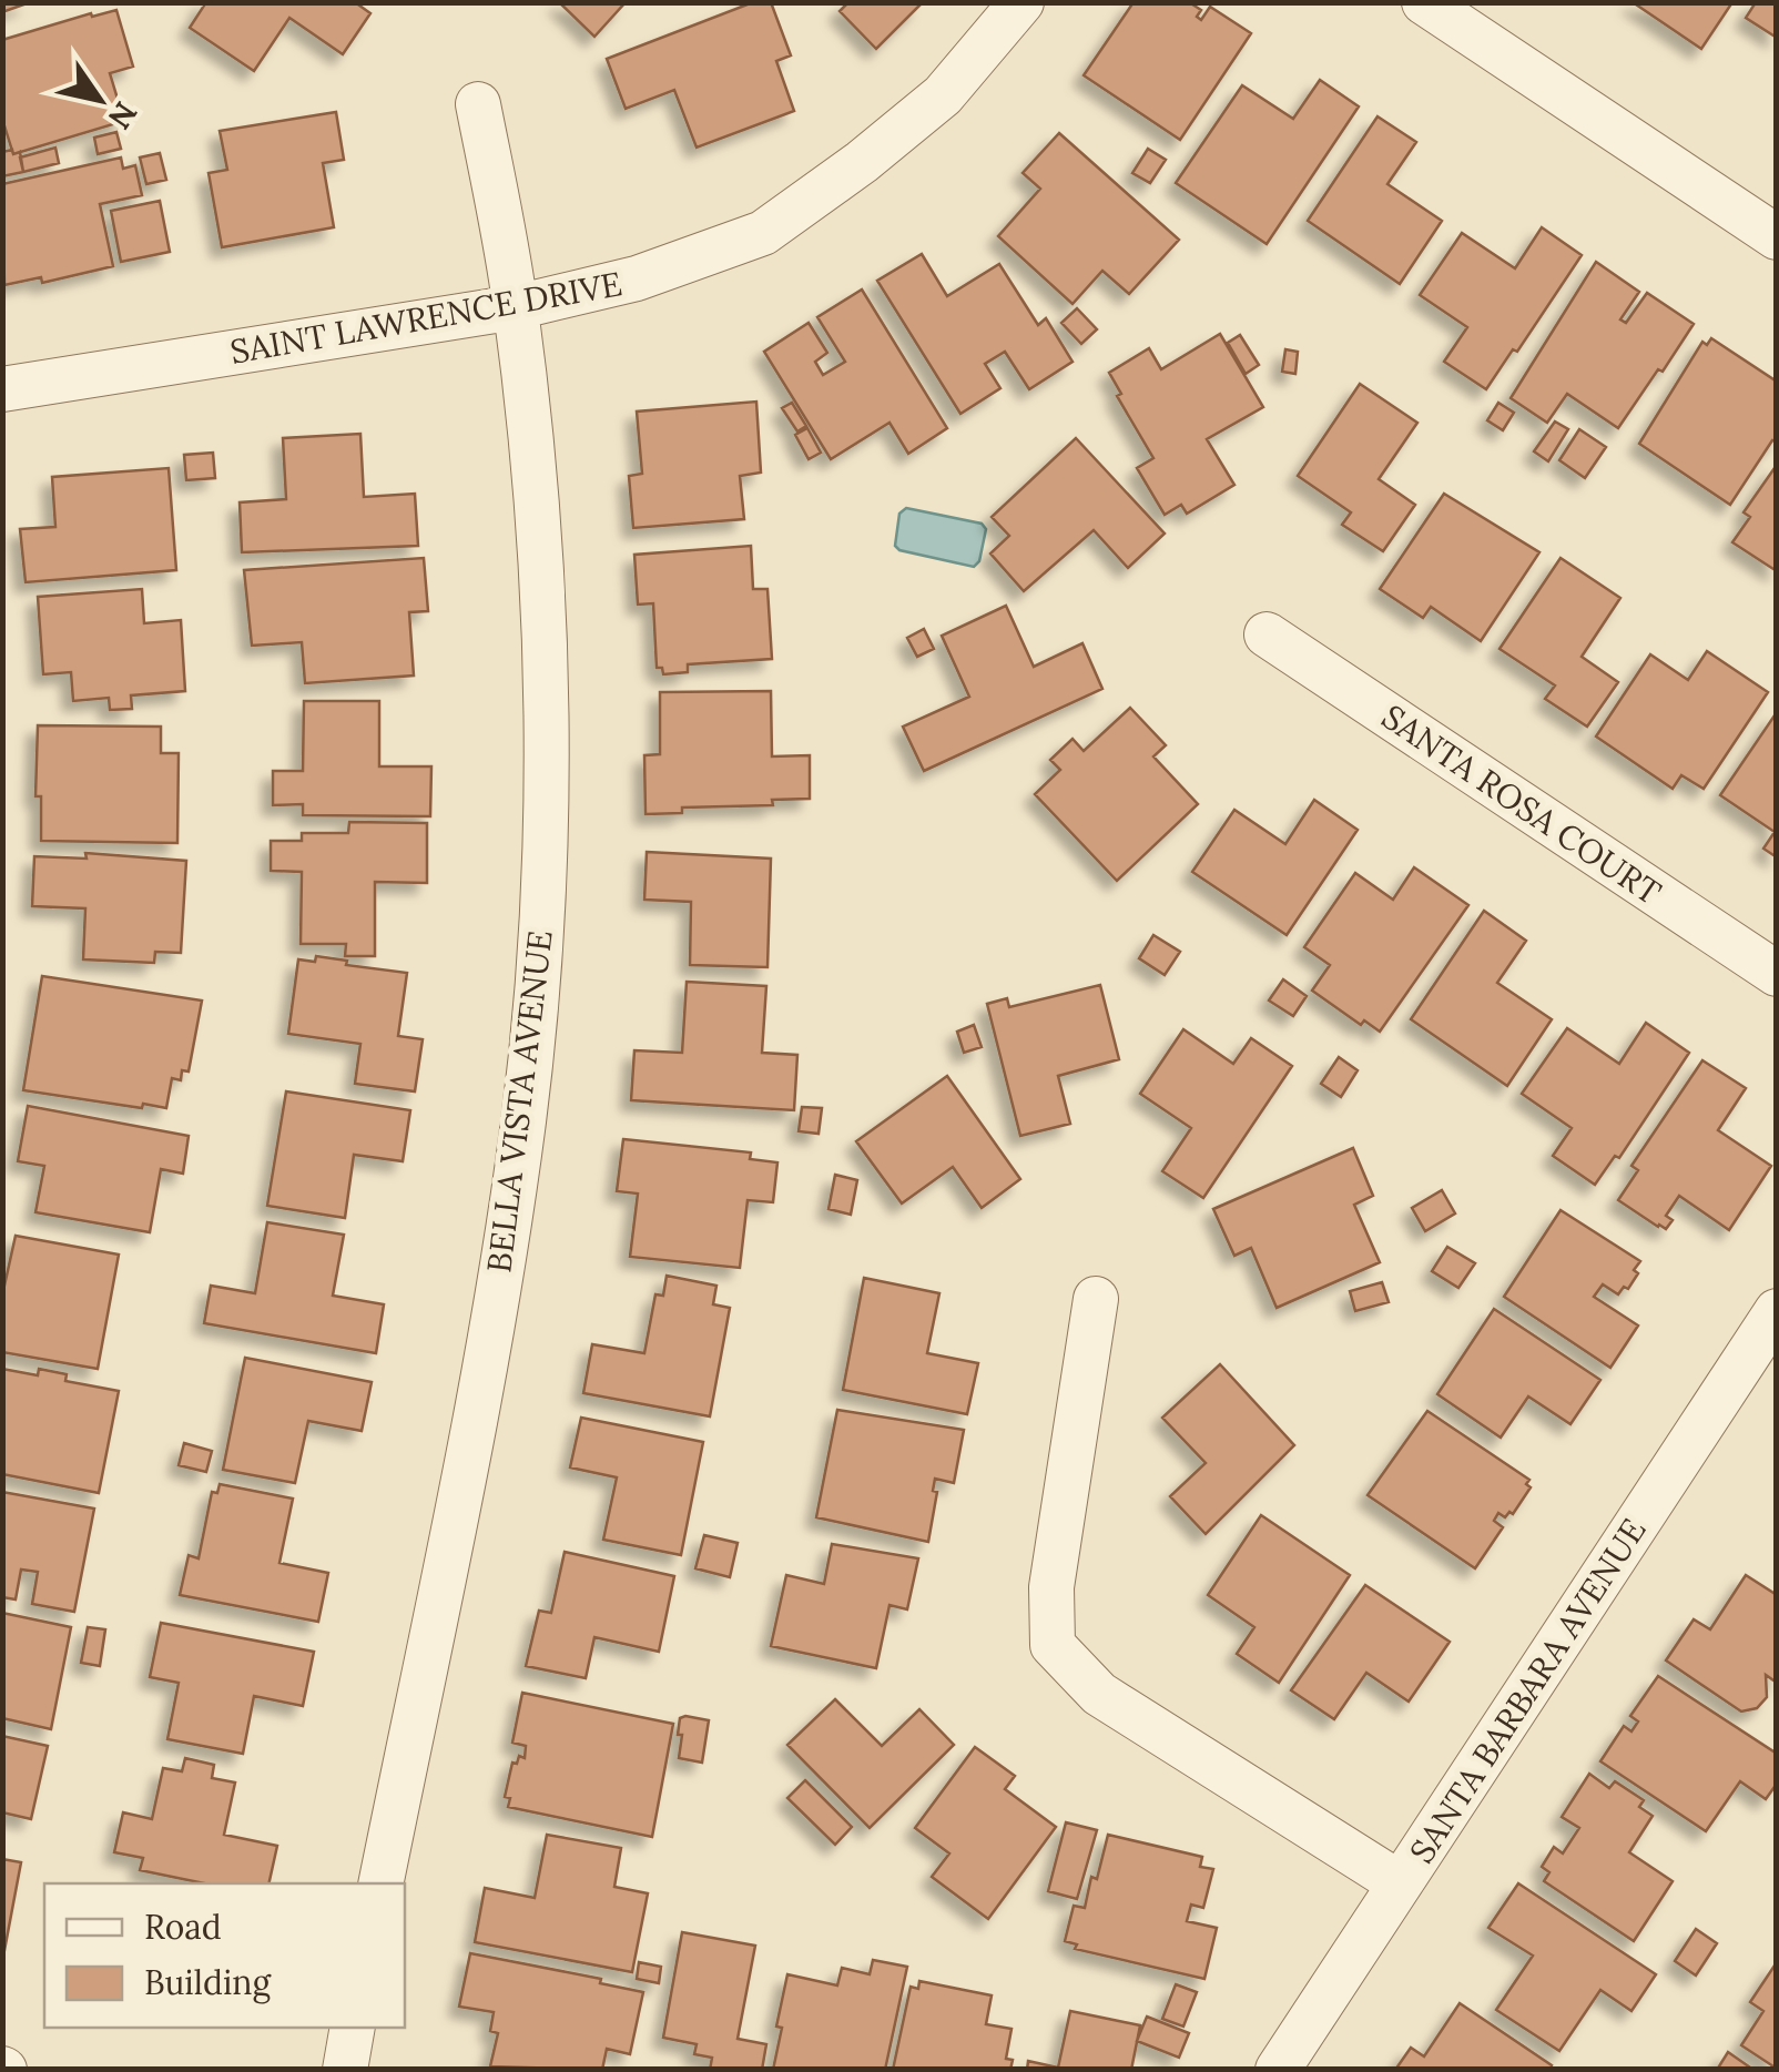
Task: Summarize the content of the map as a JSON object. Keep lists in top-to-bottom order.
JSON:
{
  "streets": {
    "street": [
      "SAINT LAWRENCE DRIVE",
      "SANTA ROSA COURT",
      "BELLA VISTA AVENUE",
      "SANTA BARBARA AVENUE"
    ]
  },
  "crossings": [
    ["SAINT LAWRENCE DRIVE", "BELLA VISTA AVENUE"]
  ],
  "legend": ["Road", "Building"],
  "north": "bottom right"
}
